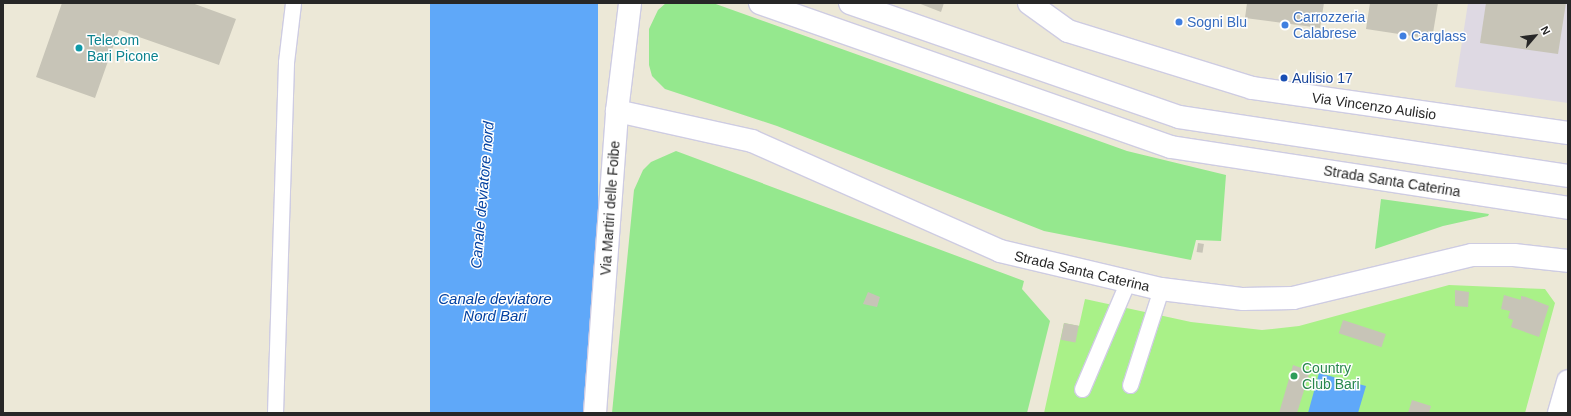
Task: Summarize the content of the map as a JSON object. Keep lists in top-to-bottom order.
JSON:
{
  "streets": {
    "street": ["Via Vincenzo Aulisio", "Strada Santa Caterina", "Via Martiri delle Foibe"]
  },
  "crossings": [
    ["Strada Santa Caterina", "Via Martiri delle Foibe"]
  ],
  "water": ["Canale deviatore nord", "Canale deviatore Nord Bari"],
  "places": [
    "Sogni Blu",
    "Carrozzeria Calabrese",
    "Carglass",
    "Telecom Bari Picone",
    "Aulisio 17",
    "Country Club Bari"
  ],
  "north": "top right"
}
